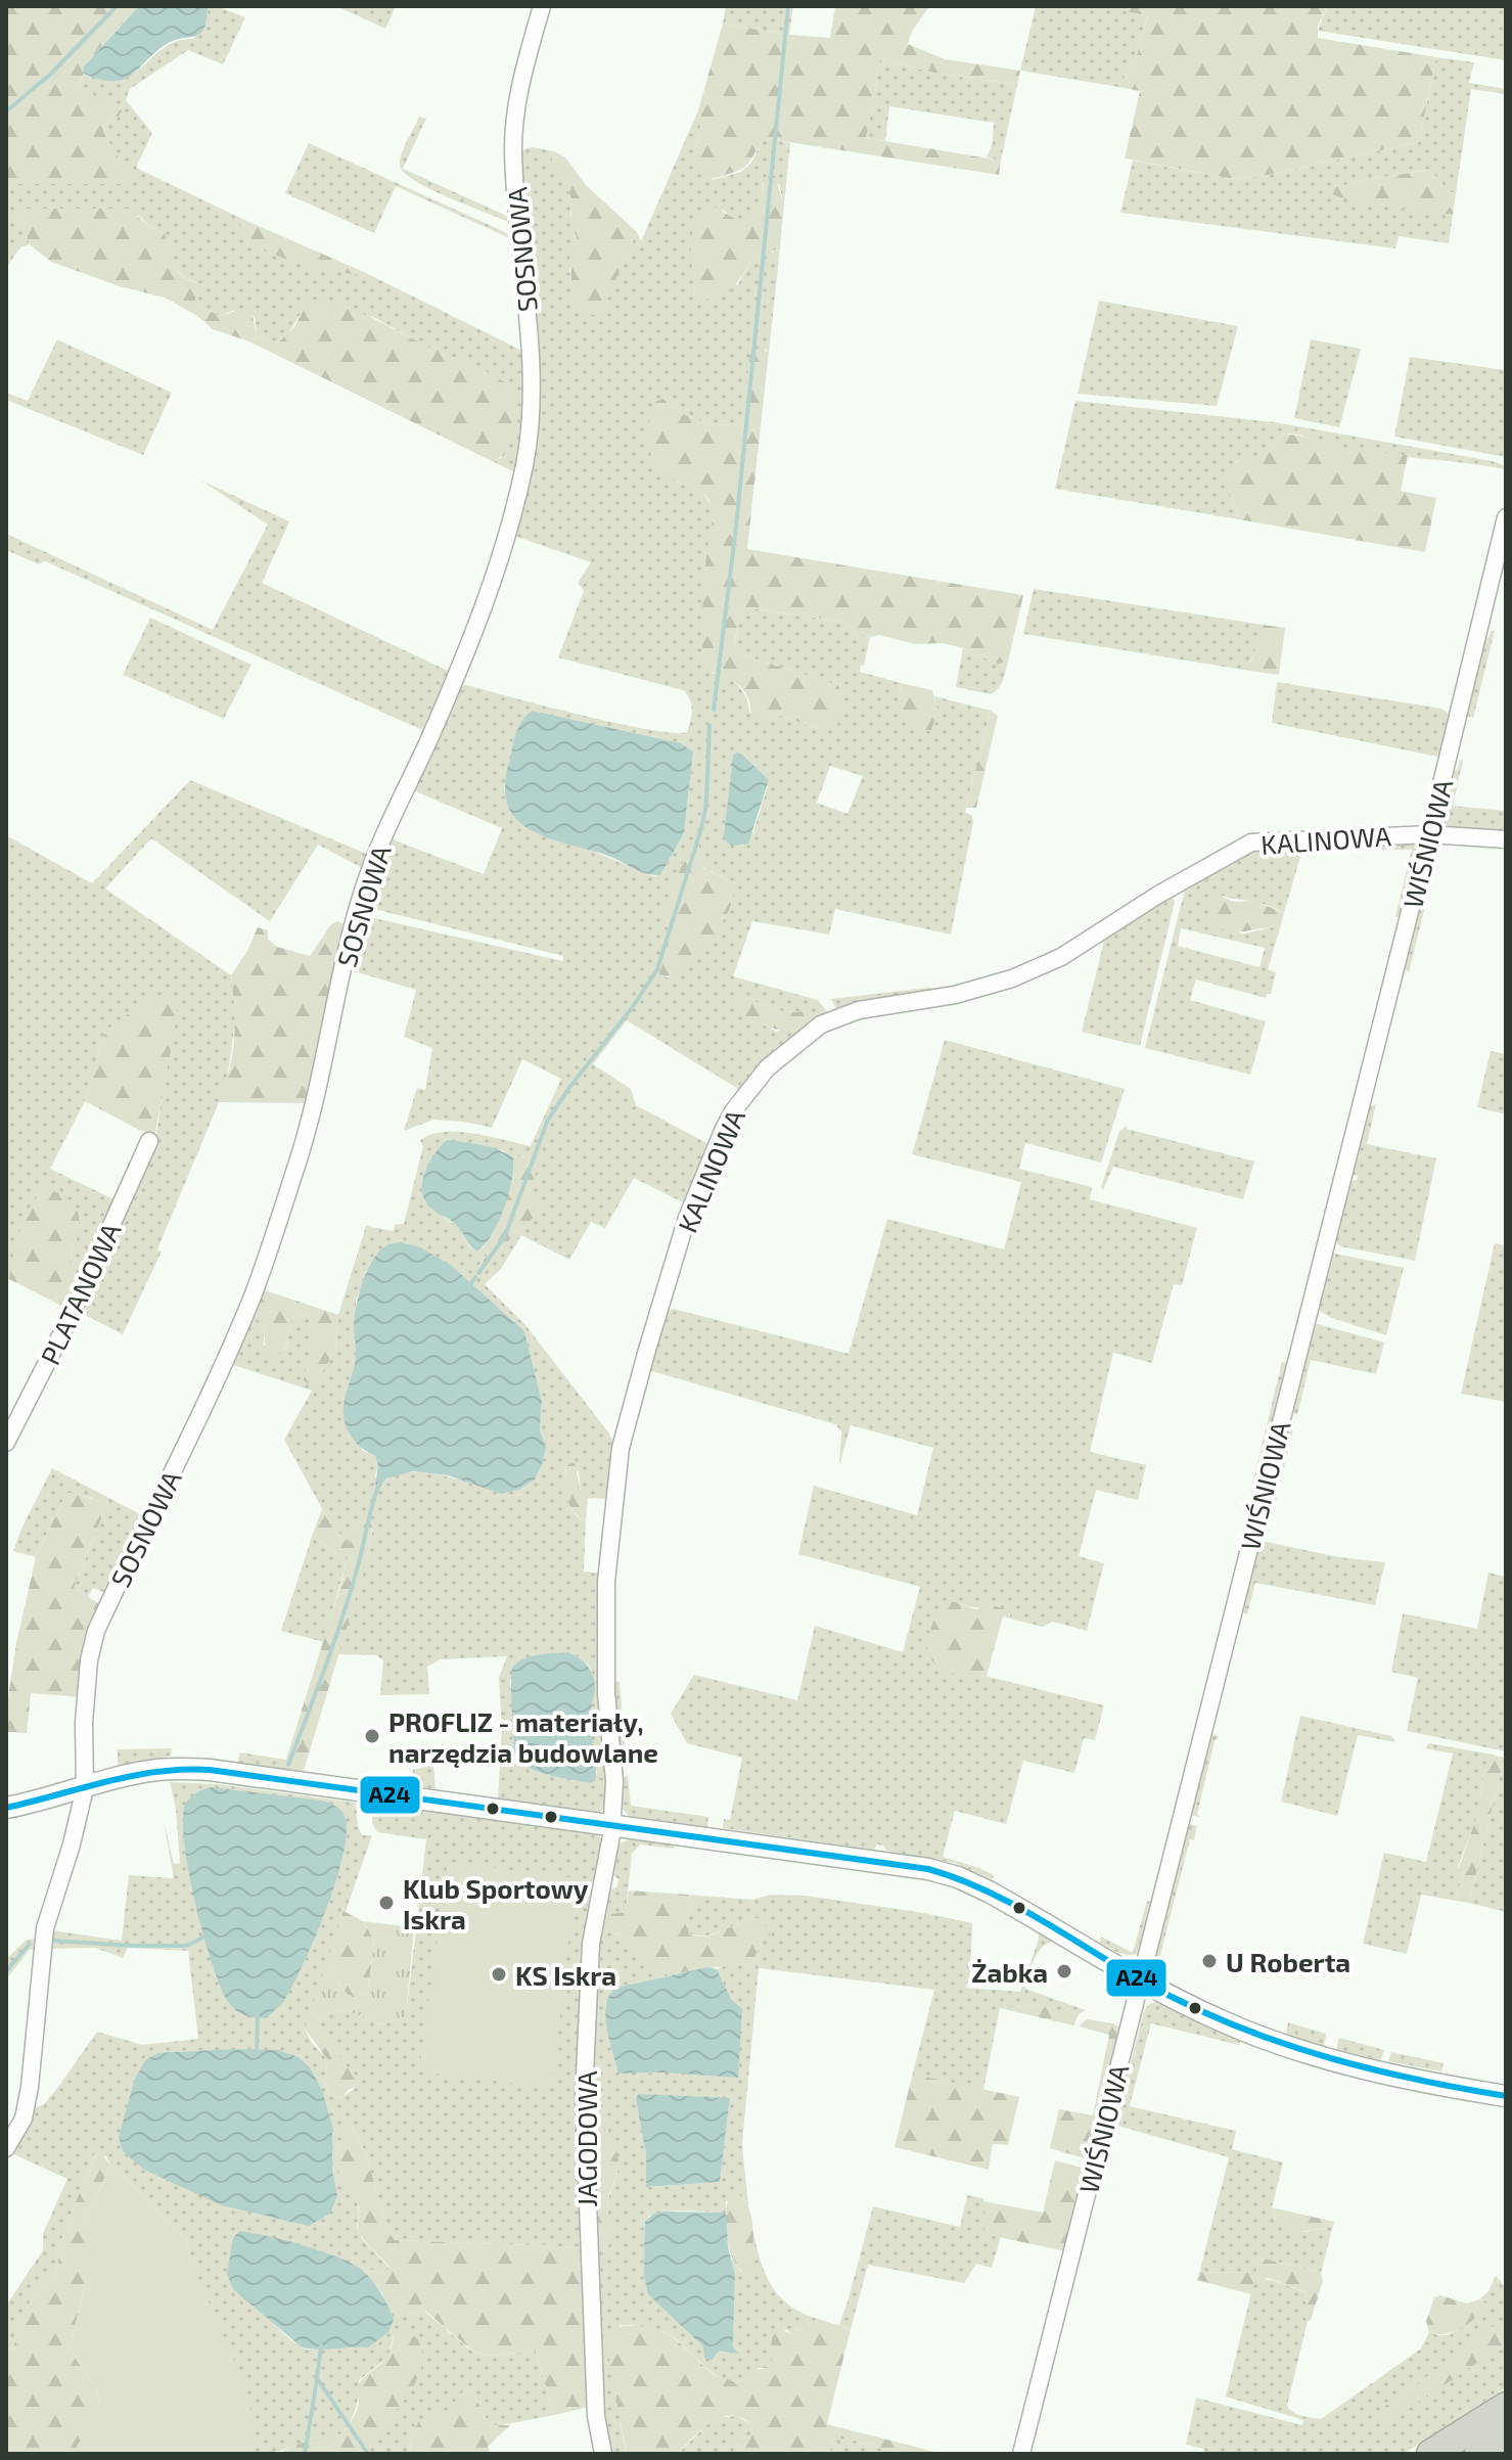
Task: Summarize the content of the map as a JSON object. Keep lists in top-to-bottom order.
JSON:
{
  "streets": {
    "street": [
      "SOSNOWA",
      "KALINOWA",
      "WIŚNIOWA",
      "PLATANOWA",
      "JAGODOWA"
    ]
  },
  "crossings": [
    ["KALINOWA", "WIŚNIOWA"],
    ["KALINOWA", "JAGODOWA"]
  ],
  "places": [
    "PROFLIZ - materiały, narzędzia budowlane",
    "Klub Sportowy Iskra",
    "U Roberta",
    "Żabka",
    "KS Iskra"
  ],
  "lines": ["transit line A24"]
}
